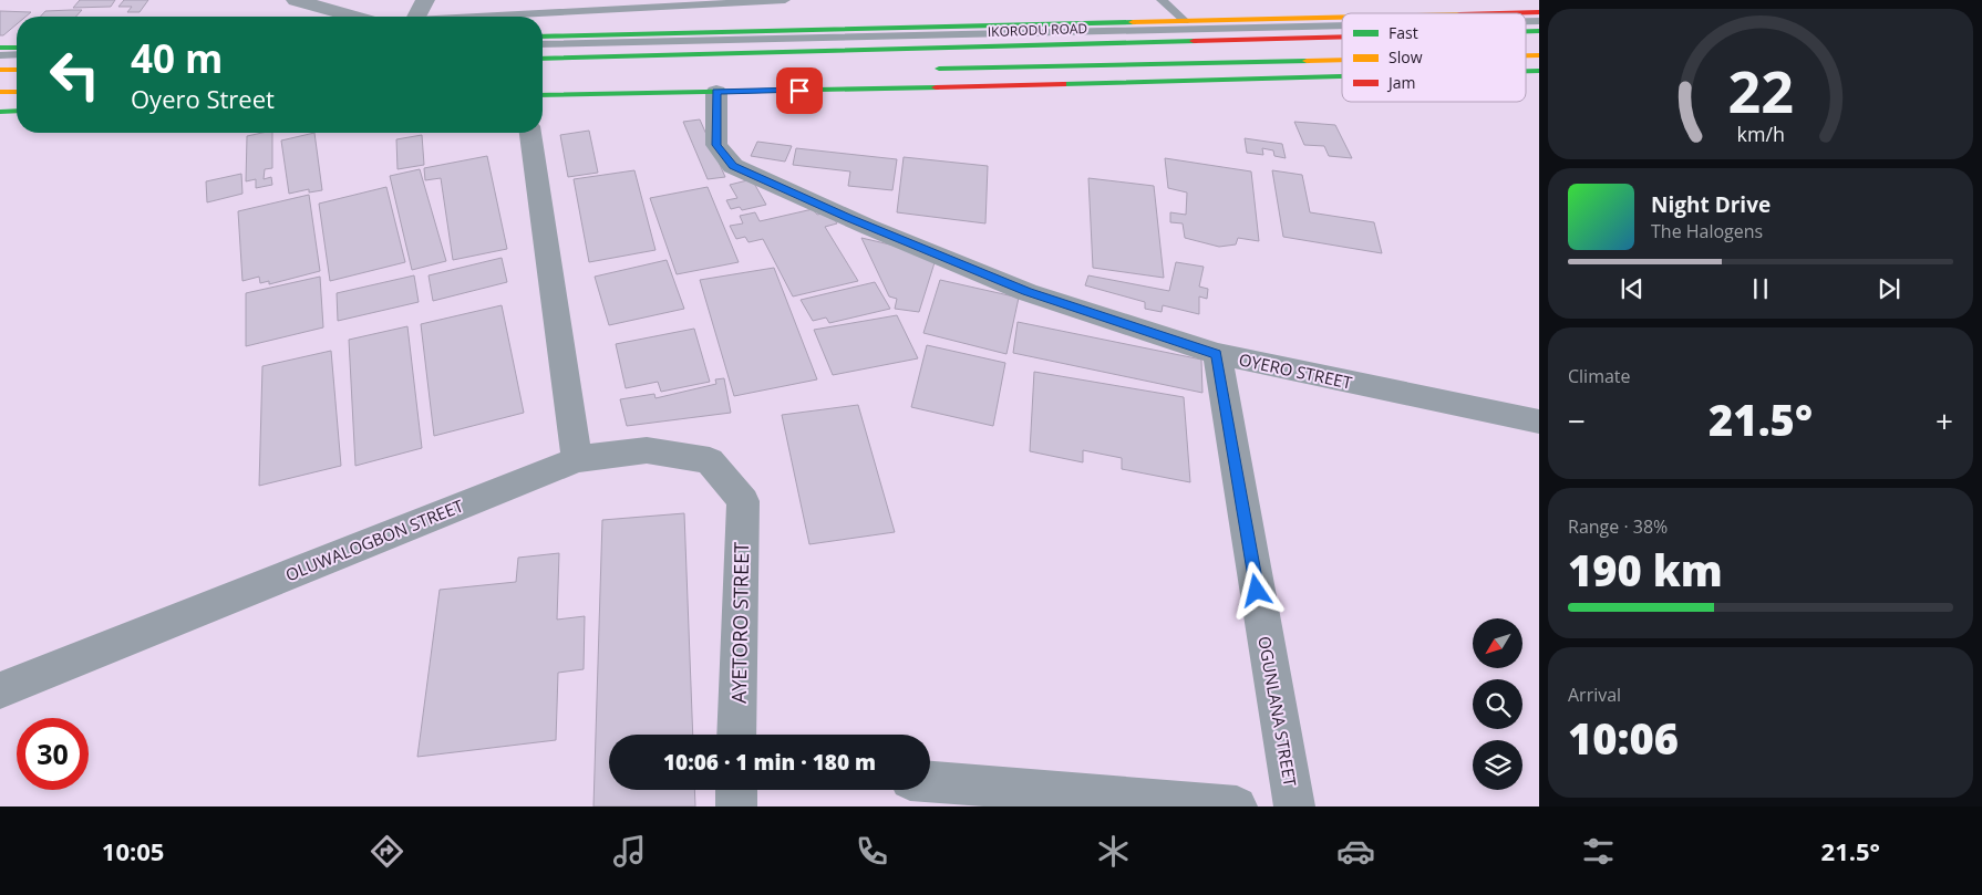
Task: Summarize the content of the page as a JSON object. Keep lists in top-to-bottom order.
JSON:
{
  "streets": {
    "main road": ["IKORODU ROAD"],
    "street": [
      "OYERO STREET",
      "OLUWALOGBON STREET",
      "AYETORO STREET",
      "OGUNLANA STREET"
    ]
  },
  "crossings": [
    ["OYERO STREET", "OGUNLANA STREET"],
    ["OLUWALOGBON STREET", "AYETORO STREET"]
  ],
  "legend": ["Fast", "Slow", "Jam"],
  "north": "bottom left",
  "page": {
    "turn": ["40 m", "Oyero Street"],
    "song": ["Night Drive", "The Halogens"],
    "tile": [
      "Climate",
      ["Range · 38%", "190 km"],
      ["Arrival", "10:06"]
    ],
    "heat": ["−", "21.5°", "+"],
    "limit": "30",
    "trip": "10:06 · 1 min · 180 m",
    "tabs": ["10:05", "21.5°"],
    "gauge": ["22", "km/h"]
  }
}
